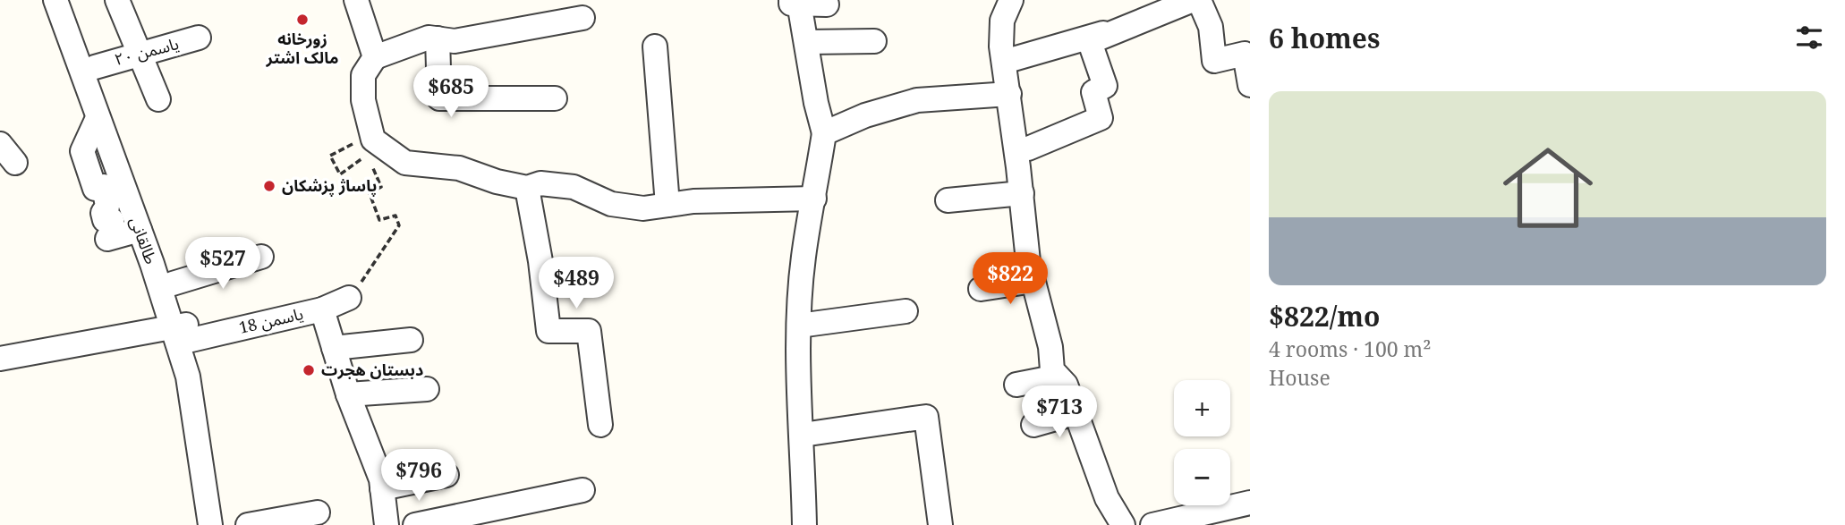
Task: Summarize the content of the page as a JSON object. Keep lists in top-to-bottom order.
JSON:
{
  "streets": {
    "street": ["یاسمن ۲۰", "طالقانی", "یاسمن 18"]
  },
  "crossings": [
    ["یاسمن ۲۰", "طالقانی"],
    ["طالقانی", "یاسمن 18"]
  ],
  "places": ["زورخانه مالک اشتر", "پاساژ پزشکان", "دبستان هجرت"],
  "page": {
    "heading": "6 homes",
    "price": [
      "$685",
      "$527",
      "$822",
      "$489",
      "$713",
      "$796"
    ],
    "list": [
      {
        "name": "$822/mo",
        "note": "4 rooms · 100 m² · House"
      }
    ],
    "map_buttons": ["+", "−"]
  }
}
